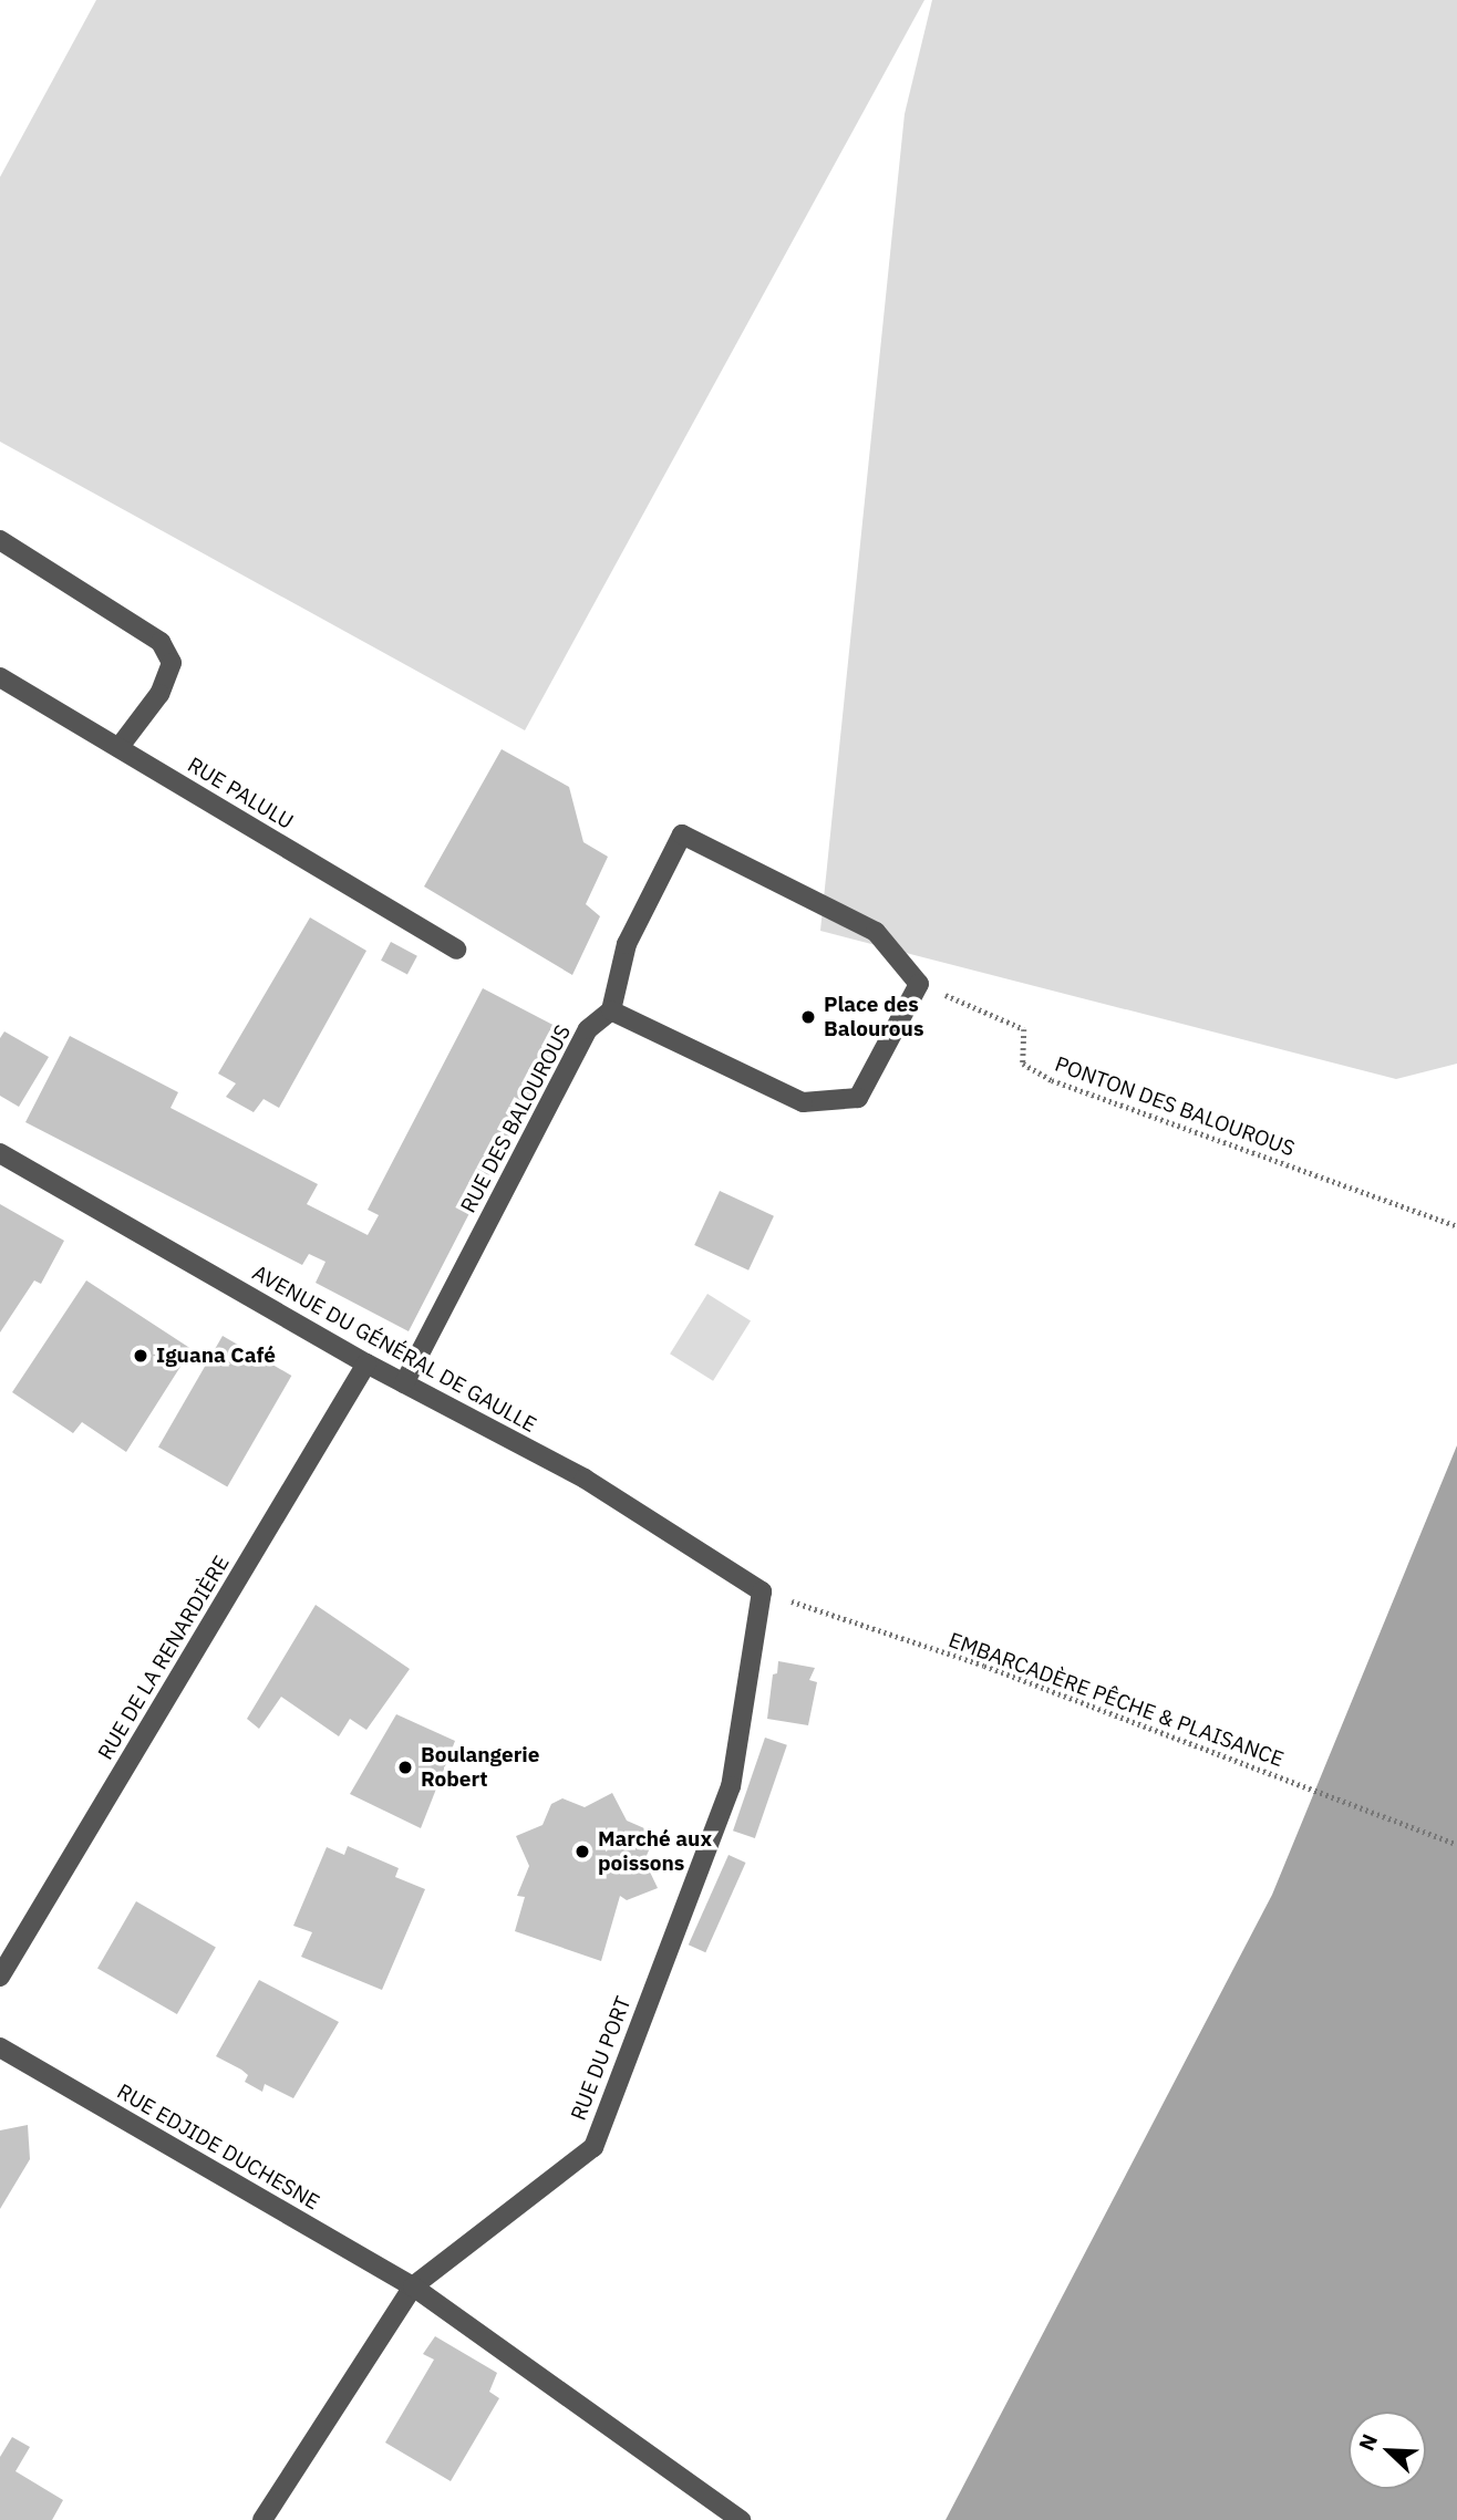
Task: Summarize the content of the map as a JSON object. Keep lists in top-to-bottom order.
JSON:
{
  "streets": {
    "street": [
      "RUE PALULU",
      "RUE DES BALOUROUS",
      "AVENUE DU GÉNÉRAL DE GAULLE",
      "RUE DE LA RENARDIÈRE",
      "RUE DU PORT",
      "RUE EDJIDE DUCHESNE"
    ],
    "path": ["PONTON DES BALOUROUS", "EMBARCADÈRE PÊCHE & PLAISANCE"]
  },
  "crossings": [
    ["RUE DES BALOUROUS", "AVENUE DU GÉNÉRAL DE GAULLE"],
    ["AVENUE DU GÉNÉRAL DE GAULLE", "RUE DE LA RENARDIÈRE"],
    ["AVENUE DU GÉNÉRAL DE GAULLE", "EMBARCADÈRE PÊCHE & PLAISANCE"],
    ["AVENUE DU GÉNÉRAL DE GAULLE", "RUE DU PORT"],
    ["EMBARCADÈRE PÊCHE & PLAISANCE", "RUE DU PORT"],
    ["RUE DU PORT", "RUE EDJIDE DUCHESNE"]
  ],
  "places": [
    "Place des Balourous",
    "Iguana Café",
    "Boulangerie Robert",
    "Marché aux poissons"
  ],
  "north": "top left"
}
